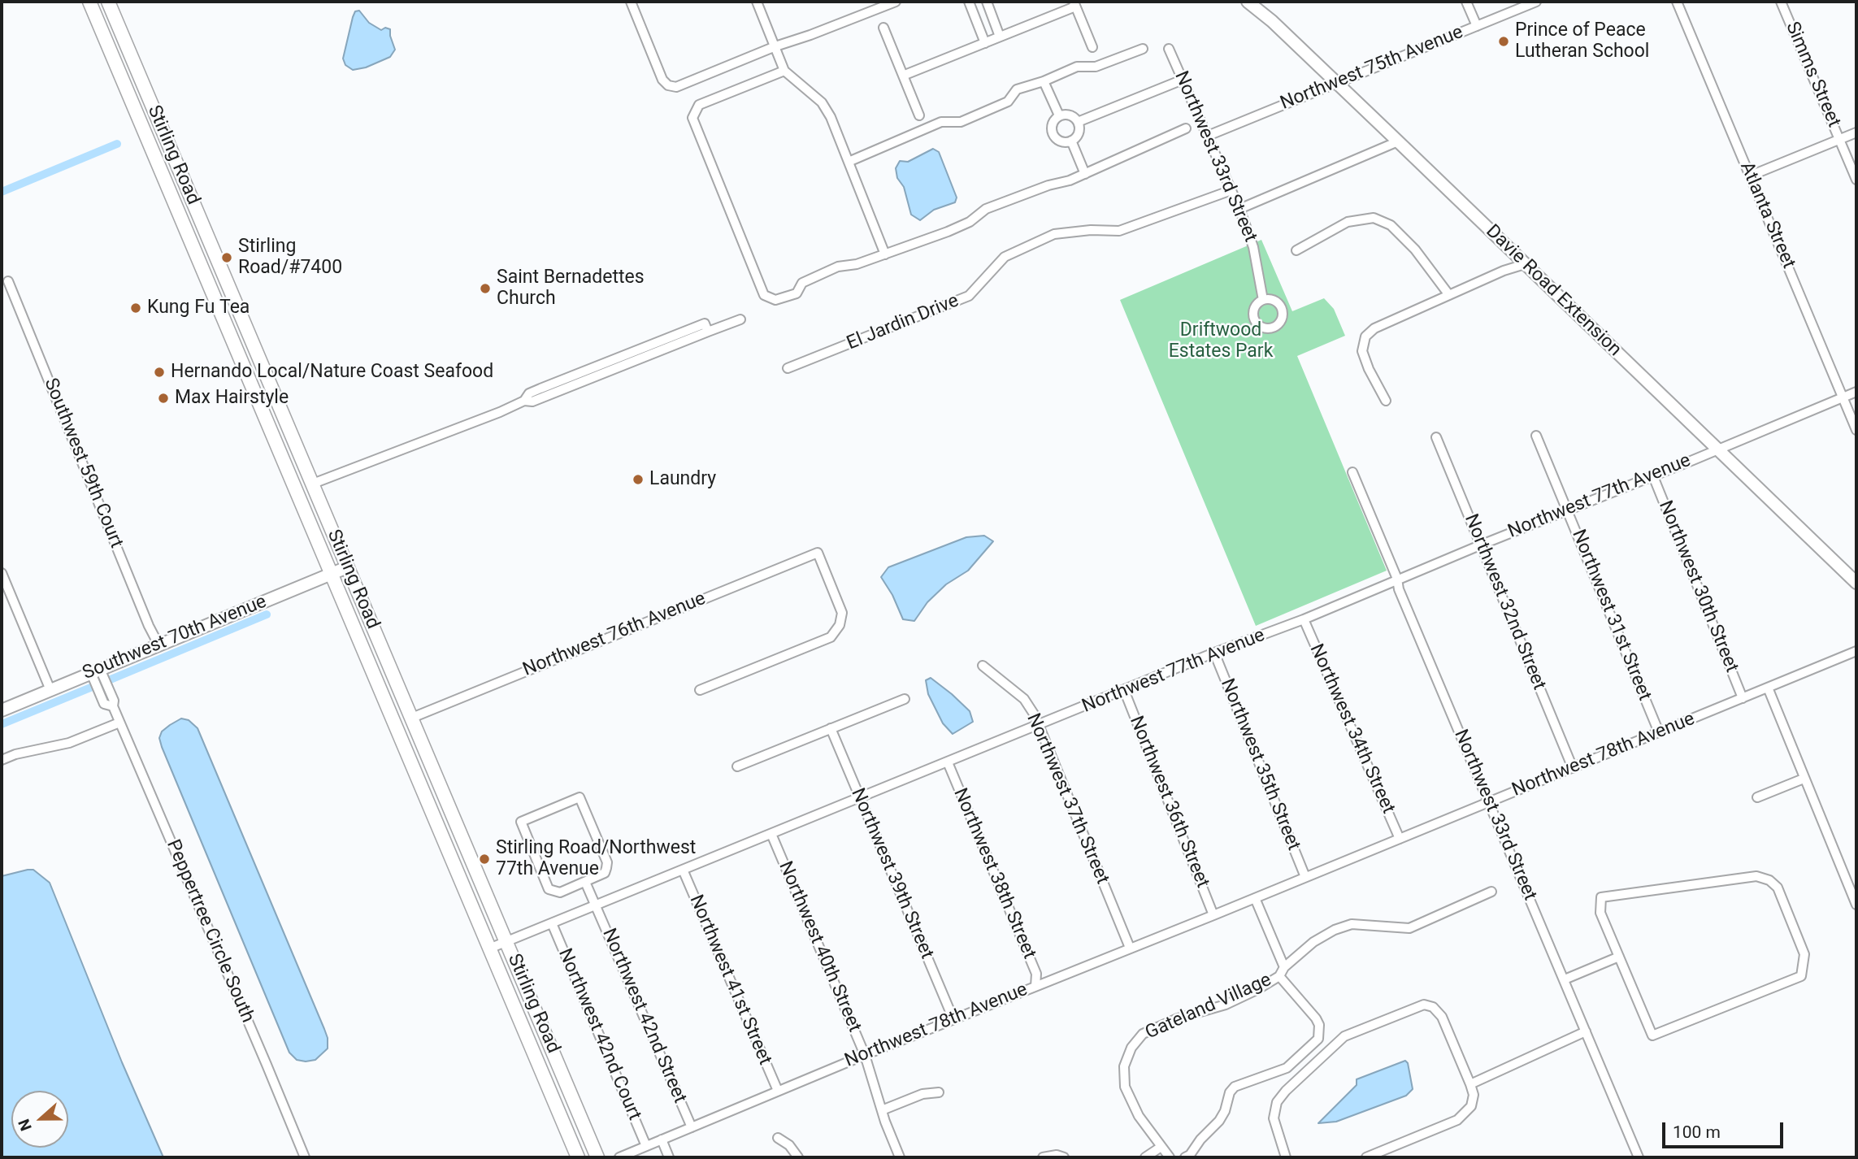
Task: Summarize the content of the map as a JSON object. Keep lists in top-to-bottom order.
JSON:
{
  "streets": {
    "main road": ["Stirling Road", "Davie Road Extension", "Southwest 70th Avenue"],
    "street": [
      "Northwest 75th Avenue",
      "Simms Street",
      "Northwest 33rd Street",
      "Atlanta Street",
      "El Jardin Drive",
      "Southwest 59th Court",
      "Northwest 77th Avenue",
      "Northwest 30th Street",
      "Northwest 32nd Street",
      "Northwest 31st Street",
      "Northwest 76th Avenue",
      "Northwest 34th Street",
      "Northwest 78th Avenue",
      "Northwest 35th Street",
      "Northwest 37th Street",
      "Northwest 36th Street",
      "Northwest 39th Street",
      "Northwest 38th Street",
      "Peppertree Circle South",
      "Northwest 40th Street",
      "Northwest 41st Street",
      "Gateland Village",
      "Northwest 42nd Street",
      "Northwest 42nd Court"
    ]
  },
  "crossings": [
    ["Northwest 75th Avenue", "Northwest 33rd Street"],
    ["Northwest 75th Avenue", "Davie Road Extension"],
    ["Stirling Road", "Northwest 77th Avenue"],
    ["Stirling Road", "Northwest 76th Avenue"],
    ["Stirling Road", "Southwest 70th Avenue"],
    ["Northwest 33rd Street", "El Jardin Drive"],
    ["Northwest 33rd Street", "Northwest 77th Avenue"],
    ["Northwest 33rd Street", "Northwest 78th Avenue"],
    ["Atlanta Street", "Northwest 77th Avenue"],
    ["Davie Road Extension", "Northwest 77th Avenue"],
    ["Southwest 59th Court", "Southwest 70th Avenue"],
    ["Northwest 77th Avenue", "Northwest 30th Street"],
    ["Northwest 77th Avenue", "Northwest 32nd Street"],
    ["Northwest 77th Avenue", "Northwest 31st Street"],
    ["Northwest 77th Avenue", "Northwest 34th Street"],
    ["Northwest 77th Avenue", "Northwest 35th Street"],
    ["Northwest 77th Avenue", "Northwest 37th Street"],
    ["Northwest 77th Avenue", "Northwest 36th Street"],
    ["Northwest 77th Avenue", "Northwest 39th Street"],
    ["Northwest 77th Avenue", "Northwest 38th Street"],
    ["Northwest 77th Avenue", "Northwest 40th Street"],
    ["Northwest 77th Avenue", "Northwest 41st Street"],
    ["Northwest 77th Avenue", "Northwest 42nd Street"],
    ["Northwest 77th Avenue", "Northwest 42nd Court"],
    ["Northwest 30th Street", "Northwest 78th Avenue"],
    ["Northwest 32nd Street", "Northwest 78th Avenue"],
    ["Northwest 31st Street", "Northwest 78th Avenue"],
    ["Southwest 70th Avenue", "Peppertree Circle South"],
    ["Northwest 34th Street", "Northwest 78th Avenue"],
    ["Northwest 78th Avenue", "Northwest 35th Street"],
    ["Northwest 78th Avenue", "Northwest 37th Street"],
    ["Northwest 78th Avenue", "Northwest 36th Street"],
    ["Northwest 78th Avenue", "Northwest 39th Street"],
    ["Northwest 78th Avenue", "Northwest 38th Street"],
    ["Northwest 78th Avenue", "Northwest 40th Street"],
    ["Northwest 78th Avenue", "Northwest 41st Street"],
    ["Northwest 78th Avenue", "Northwest 42nd Street"],
    ["Northwest 78th Avenue", "Northwest 42nd Court"]
  ],
  "parks": ["Driftwood Estates Park"],
  "places": [
    "Prince of Peace Lutheran School",
    "Stirling Road/#7400",
    "Saint Bernadettes Church",
    "Kung Fu Tea",
    "Hernando Local/Nature Coast Seafood",
    "Max Hairstyle",
    "Laundry",
    "Stirling Road/Northwest 77th Avenue"
  ],
  "scale_bar": "100 m",
  "north": "left"
}
